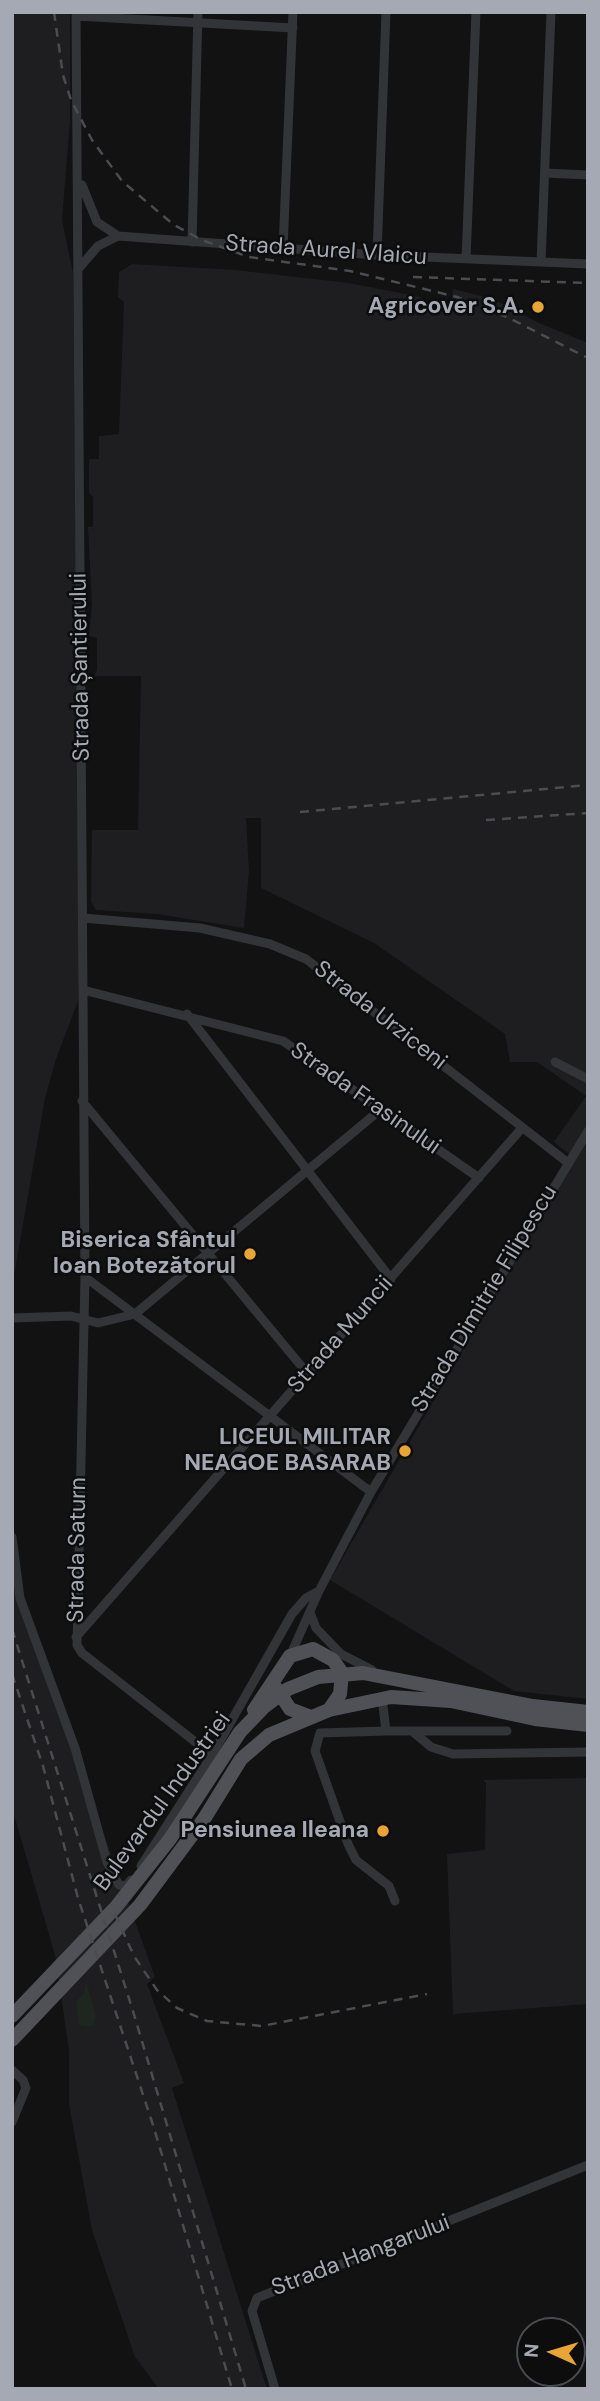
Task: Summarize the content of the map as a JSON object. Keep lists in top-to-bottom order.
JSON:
{
  "streets": {
    "main road": ["Bulevardul Industriei"],
    "street": [
      "Strada Aurel Vlaicu",
      "Strada Șantierului",
      "Strada Urziceni",
      "Strada Frasinului",
      "Strada Dimitrie Filipescu",
      "Strada Muncii",
      "Strada Saturn",
      "Strada Hangarului"
    ]
  },
  "crossings": [
    ["Strada Șantierului", "Strada Urziceni"],
    ["Strada Șantierului", "Strada Frasinului"],
    ["Strada Șantierului", "Strada Saturn"],
    ["Strada Urziceni", "Strada Dimitrie Filipescu"],
    ["Strada Urziceni", "Strada Muncii"],
    ["Strada Frasinului", "Strada Muncii"],
    ["Strada Dimitrie Filipescu", "Strada Saturn"],
    ["Strada Muncii", "Strada Saturn"]
  ],
  "places": [
    "Agricover S.A.",
    "Biserica Sfântul Ioan Botezătorul",
    "LICEUL MILITAR NEAGOE BASARAB",
    "Pensiunea Ileana"
  ],
  "north": "left"
}
